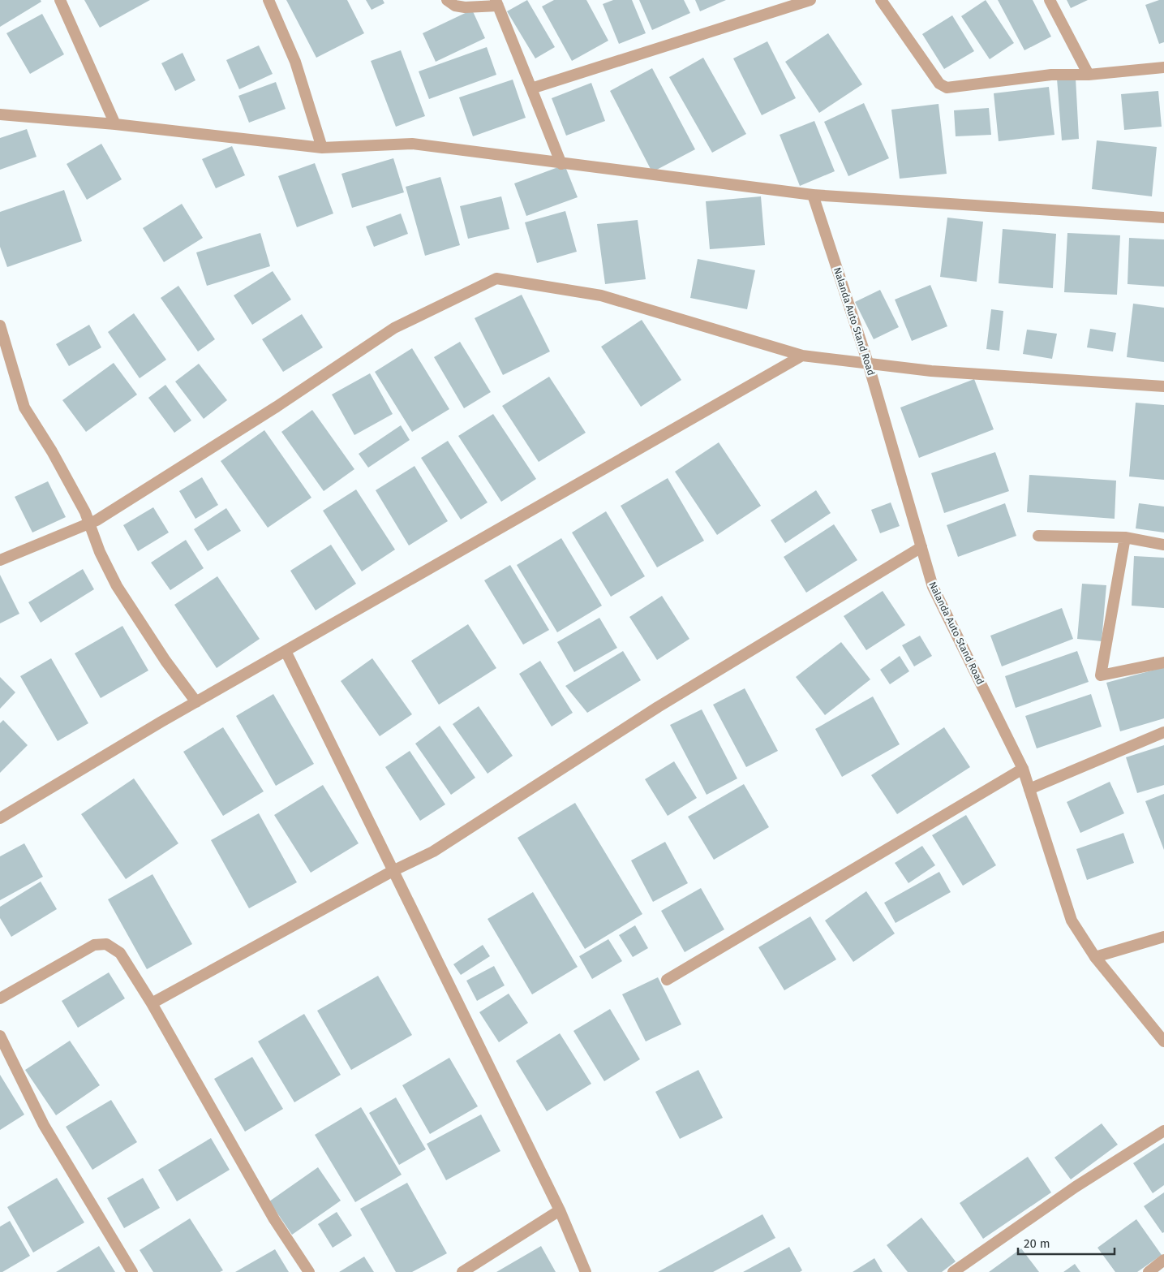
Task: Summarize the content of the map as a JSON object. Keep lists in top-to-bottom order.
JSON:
{
  "streets": {
    "street": ["Nalanda Auto Stand Road"]
  },
  "scale_bar": "20 m"
}
